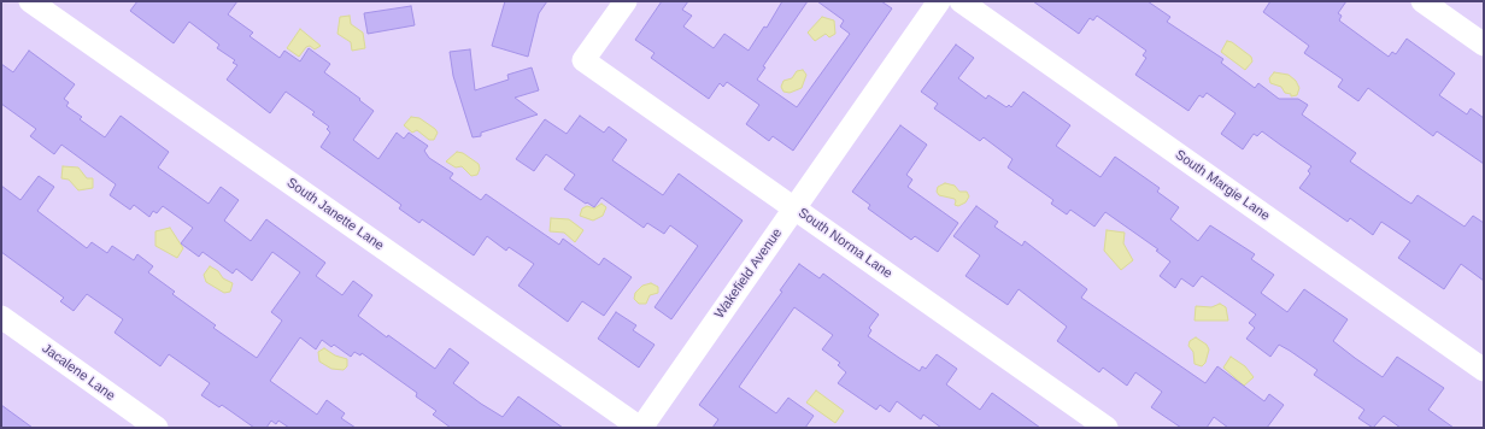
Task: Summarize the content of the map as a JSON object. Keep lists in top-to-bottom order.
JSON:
{
  "streets": {
    "street": [
      "South Margie Lane",
      "South Janette Lane",
      "South Norma Lane",
      "Wakefield Avenue",
      "Jacalene Lane"
    ]
  },
  "crossings": [
    ["South Janette Lane", "Wakefield Avenue"],
    ["South Norma Lane", "Wakefield Avenue"]
  ]
}
